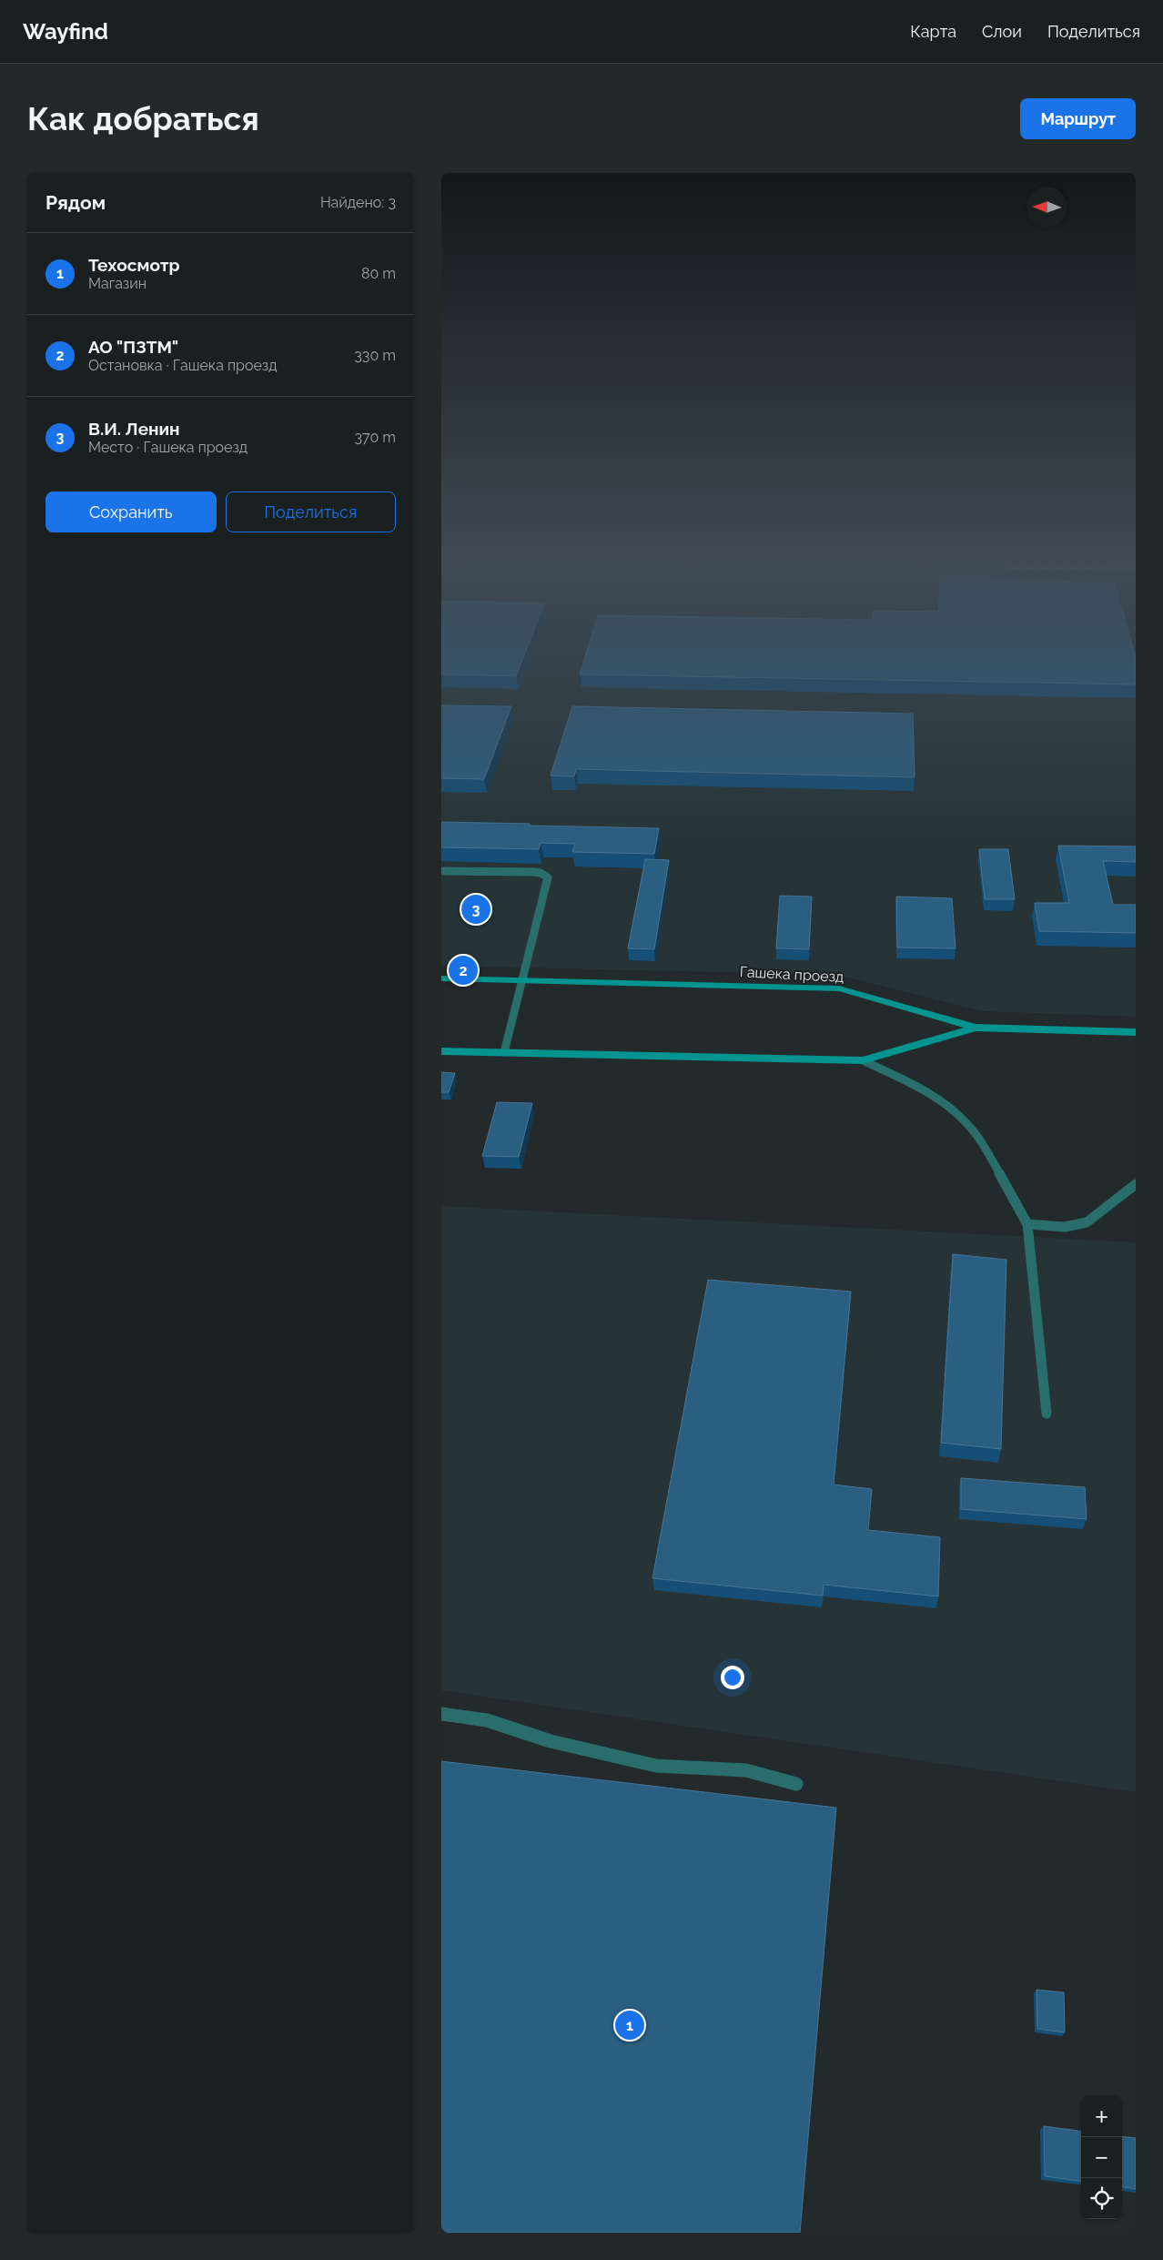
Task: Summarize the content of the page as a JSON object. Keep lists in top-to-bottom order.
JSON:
{
  "streets": {
    "street": ["Гашека проезд"]
  },
  "north": "left",
  "page": {
    "header": "Wayfind",
    "nav": ["Карта", "Слои", "Поделиться"],
    "buttons": [
      "Маршрут",
      ["Сохранить", "Поделиться"]
    ],
    "title": "Как добраться",
    "heading": ["Рядом", "Найдено: 3"],
    "list": [
      {
        "mark": "1",
        "name": "Техосмотр",
        "note": "Магазин",
        "value": "80 m"
      },
      {
        "mark": "2",
        "name": "АО \"ПЗТМ\"",
        "note": "Остановка · Гашека проезд",
        "value": "330 m"
      },
      {
        "mark": "3",
        "name": "В.И. Ленин",
        "note": "Место · Гашека проезд",
        "value": "370 m"
      }
    ],
    "pins": ["3", "2", "1"],
    "map_buttons": ["+", "−"]
  }
}
